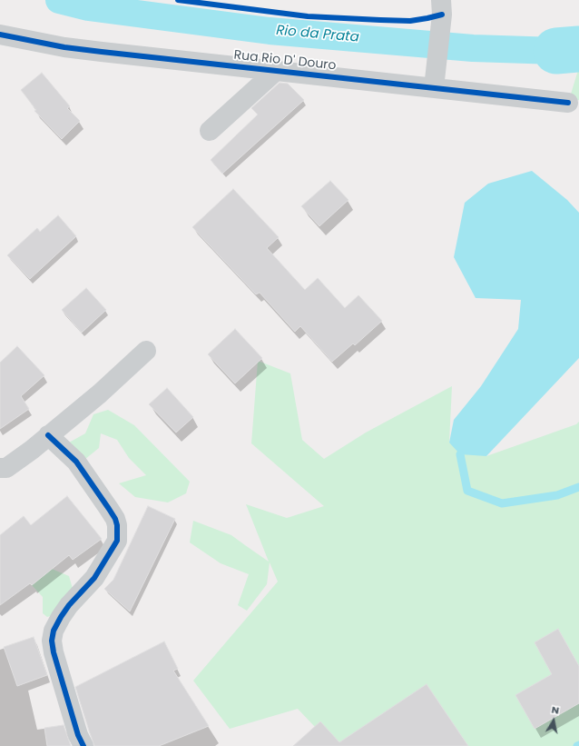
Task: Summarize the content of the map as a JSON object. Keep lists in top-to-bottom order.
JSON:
{
  "streets": {
    "street": ["Rua Rio D' Douro"]
  },
  "water": ["Rio da Prata"],
  "north": "top"
}
